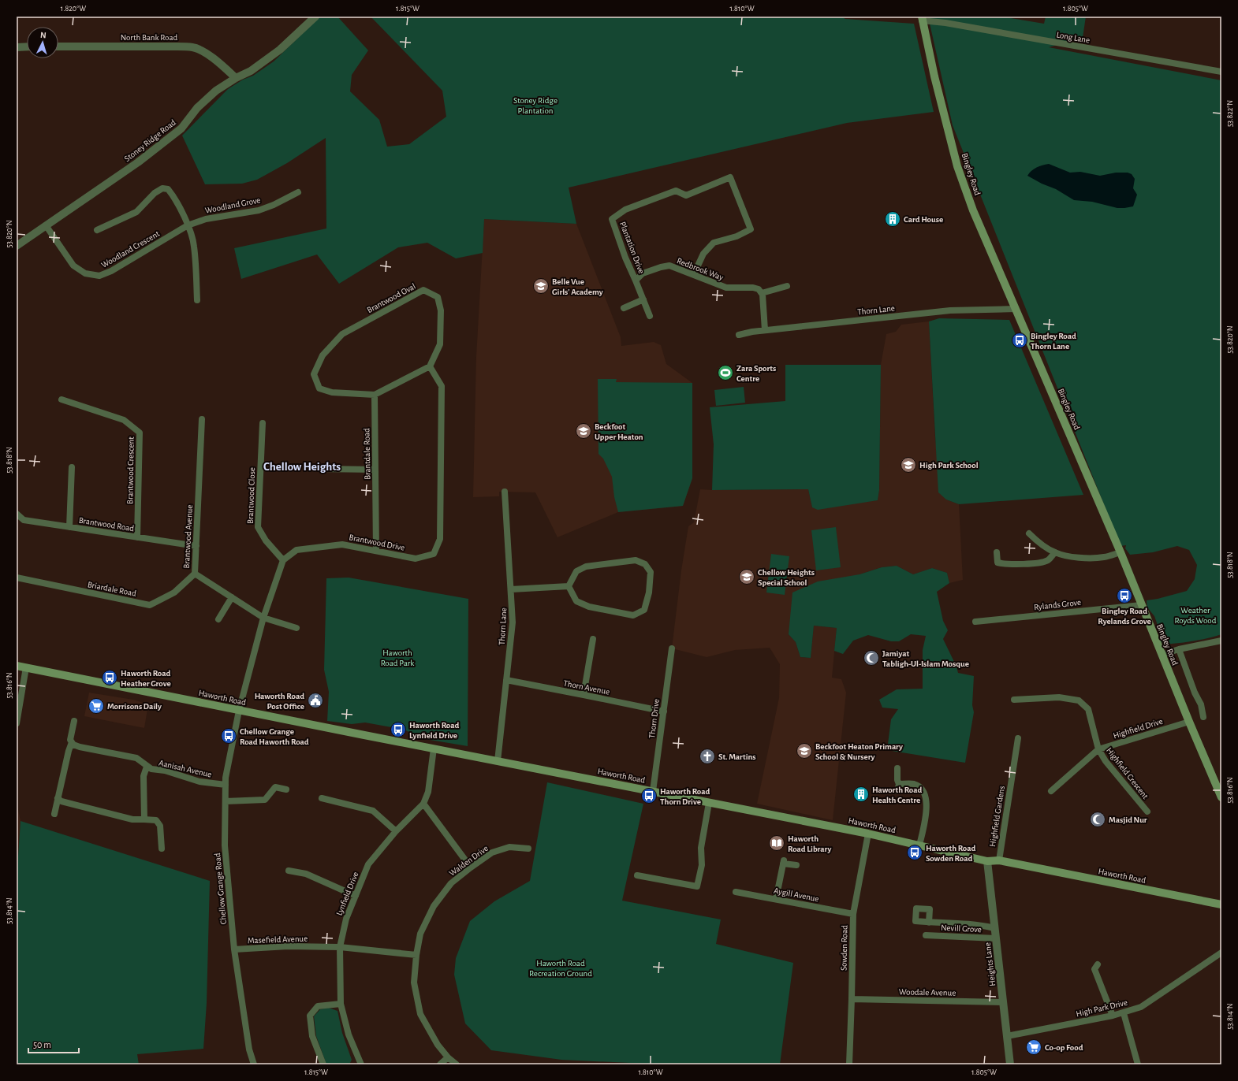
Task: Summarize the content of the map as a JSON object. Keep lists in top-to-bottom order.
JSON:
{
  "streets": {
    "main road": ["Bingley Road", "Haworth Road"],
    "street": [
      "North Bank Road",
      "Long Lane",
      "Stoney Ridge Road",
      "Woodland Grove",
      "Plantation Drive",
      "Woodland Crescent",
      "Redbrook Way",
      "Brantwood Oval",
      "Thorn Lane",
      "Brantdale Road",
      "Brantwood Crescent",
      "Brantwood Close",
      "Brantwood Road",
      "Brantwood Avenue",
      "Brantwood Drive",
      "Briardale Road",
      "Rylands Grove",
      "Thorn Avenue",
      "Thorn Drive",
      "Highfield Drive",
      "Aanisah Avenue",
      "Highfield Crescent",
      "Highfield Gardens",
      "Walden Drive",
      "Chellow Grange Road",
      "Lynfield Drive",
      "Aygill Avenue",
      "Nevill Grove",
      "Masefield Avenue",
      "Sowden Road",
      "Heights Lane",
      "Woodale Avenue",
      "High Park Drive"
    ]
  },
  "crossings": [
    ["North Bank Road", "Stoney Ridge Road"],
    ["Long Lane", "Bingley Road"],
    ["Stoney Ridge Road", "Woodland Crescent"],
    ["Bingley Road", "Thorn Lane"],
    ["Bingley Road", "Rylands Grove"],
    ["Bingley Road", "Highfield Drive"],
    ["Woodland Grove", "Woodland Crescent"],
    ["Plantation Drive", "Redbrook Way"],
    ["Brantwood Oval", "Brantdale Road"],
    ["Brantwood Oval", "Brantwood Drive"],
    ["Thorn Lane", "Thorn Avenue"],
    ["Thorn Lane", "Haworth Road"],
    ["Brantdale Road", "Brantwood Drive"],
    ["Brantwood Crescent", "Brantwood Road"],
    ["Brantwood Close", "Brantwood Drive"],
    ["Brantwood Road", "Brantwood Avenue"],
    ["Brantwood Avenue", "Briardale Road"],
    ["Thorn Avenue", "Thorn Drive"],
    ["Haworth Road", "Thorn Drive"],
    ["Haworth Road", "Highfield Gardens"],
    ["Haworth Road", "Chellow Grange Road"],
    ["Haworth Road", "Lynfield Drive"],
    ["Haworth Road", "Sowden Road"],
    ["Haworth Road", "Heights Lane"],
    ["Highfield Drive", "Highfield Crescent"],
    ["Aanisah Avenue", "Chellow Grange Road"],
    ["Walden Drive", "Masefield Avenue"],
    ["Chellow Grange Road", "Masefield Avenue"],
    ["Lynfield Drive", "Masefield Avenue"],
    ["Aygill Avenue", "Sowden Road"],
    ["Nevill Grove", "Heights Lane"],
    ["Sowden Road", "Woodale Avenue"],
    ["Heights Lane", "Woodale Avenue"],
    ["Heights Lane", "High Park Drive"]
  ],
  "districts": ["Chellow Heights"],
  "parks": [
    "Stoney Ridge Plantation",
    "Weather Royds Wood",
    "Haworth Road Park",
    "Haworth Road Recreation Ground"
  ],
  "places": {
    "building": ["Card House", "Haworth Road Health Centre"],
    "school or university": [
      "Belle Vue Girls' Academy",
      "Beckfoot Upper Heaton",
      "High Park School",
      "Chellow Heights Special School",
      "Beckfoot Heaton Primary School & Nursery"
    ],
    "bus stop": [
      "Bingley Road Thorn Lane",
      "Bingley Road Ryelands Grove",
      "Haworth Road Heather Grove",
      "Haworth Road Lynfield Drive",
      "Chellow Grange Road Haworth Road",
      "Haworth Road Thorn Drive",
      "Haworth Road Sowden Road"
    ],
    "sports": ["Zara Sports Centre"],
    "mosque": ["Jamiyat Tabligh-Ul-Islam Mosque", "Masjid Nur"],
    "public building": ["Haworth Road Post Office"],
    "supermarket": ["Morrisons Daily", "Co-op Food"],
    "church": ["St. Martins"],
    "library": ["Haworth Road Library"]
  },
  "scale_bar": "50 m",
  "north": "top",
  "coordinates": [
    "1.820°W",
    "1.815°W",
    "1.810°W",
    "1.805°W",
    "53.822°N",
    "53.820°N",
    "53.818°N",
    "53.816°N",
    "53.814°N"
  ]
}
